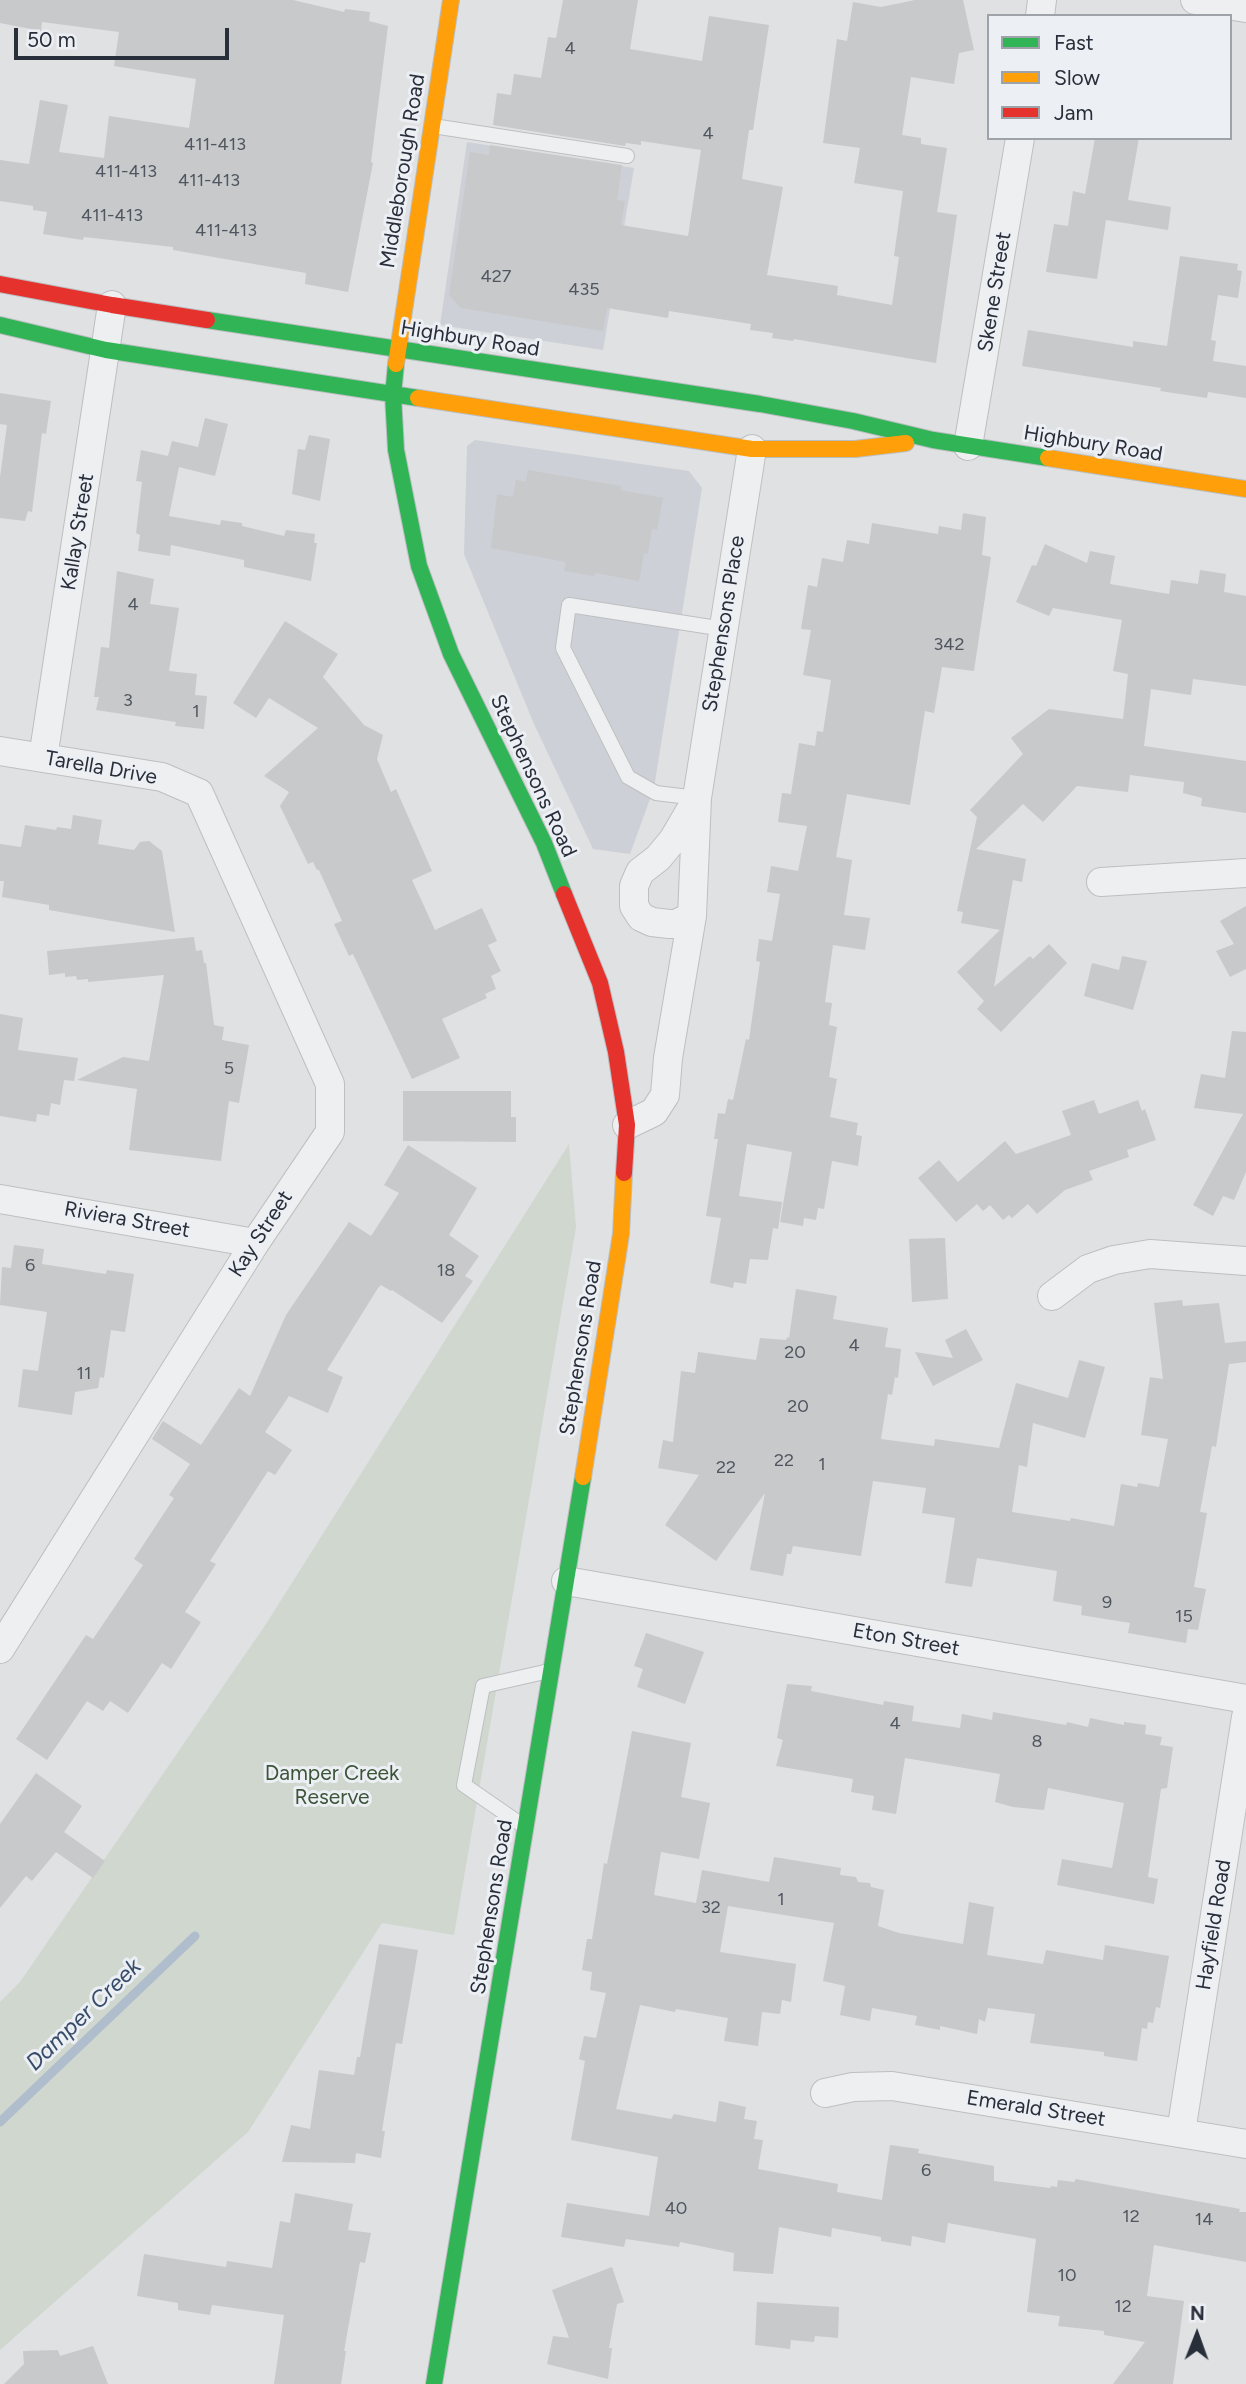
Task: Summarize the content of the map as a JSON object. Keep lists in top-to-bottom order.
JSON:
{
  "streets": {
    "main road": ["Middleborough Road", "Highbury Road", "Stephensons Road"],
    "street": [
      "Skene Street",
      "Kallay Street",
      "Stephensons Place",
      "Tarella Drive",
      "Riviera Street",
      "Kay Street",
      "Eton Street",
      "Hayfield Road",
      "Emerald Street"
    ]
  },
  "crossings": [
    ["Middleborough Road", "Highbury Road"],
    ["Middleborough Road", "Stephensons Road"],
    ["Skene Street", "Highbury Road"],
    ["Highbury Road", "Kallay Street"],
    ["Highbury Road", "Stephensons Place"],
    ["Highbury Road", "Stephensons Road"],
    ["Kallay Street", "Tarella Drive"],
    ["Stephensons Place", "Stephensons Road"],
    ["Tarella Drive", "Kay Street"],
    ["Stephensons Road", "Eton Street"],
    ["Riviera Street", "Kay Street"],
    ["Hayfield Road", "Emerald Street"]
  ],
  "water": ["Damper Creek"],
  "parks": ["Damper Creek Reserve"],
  "house_numbers": [
    "4",
    "4",
    "411-413",
    "411-413",
    "411-413",
    "411-413",
    "411-413",
    "427",
    "435",
    "4",
    "342",
    "3",
    "1",
    "5",
    "6",
    "18",
    "4",
    "20",
    "11",
    "20",
    "22",
    "1",
    "22",
    "9",
    "15",
    "4",
    "8",
    "1",
    "32",
    "6",
    "40",
    "12",
    "14",
    "10",
    "12"
  ],
  "legend": ["Fast", "Slow", "Jam"],
  "scale_bar": "50 m",
  "north": "top"
}
